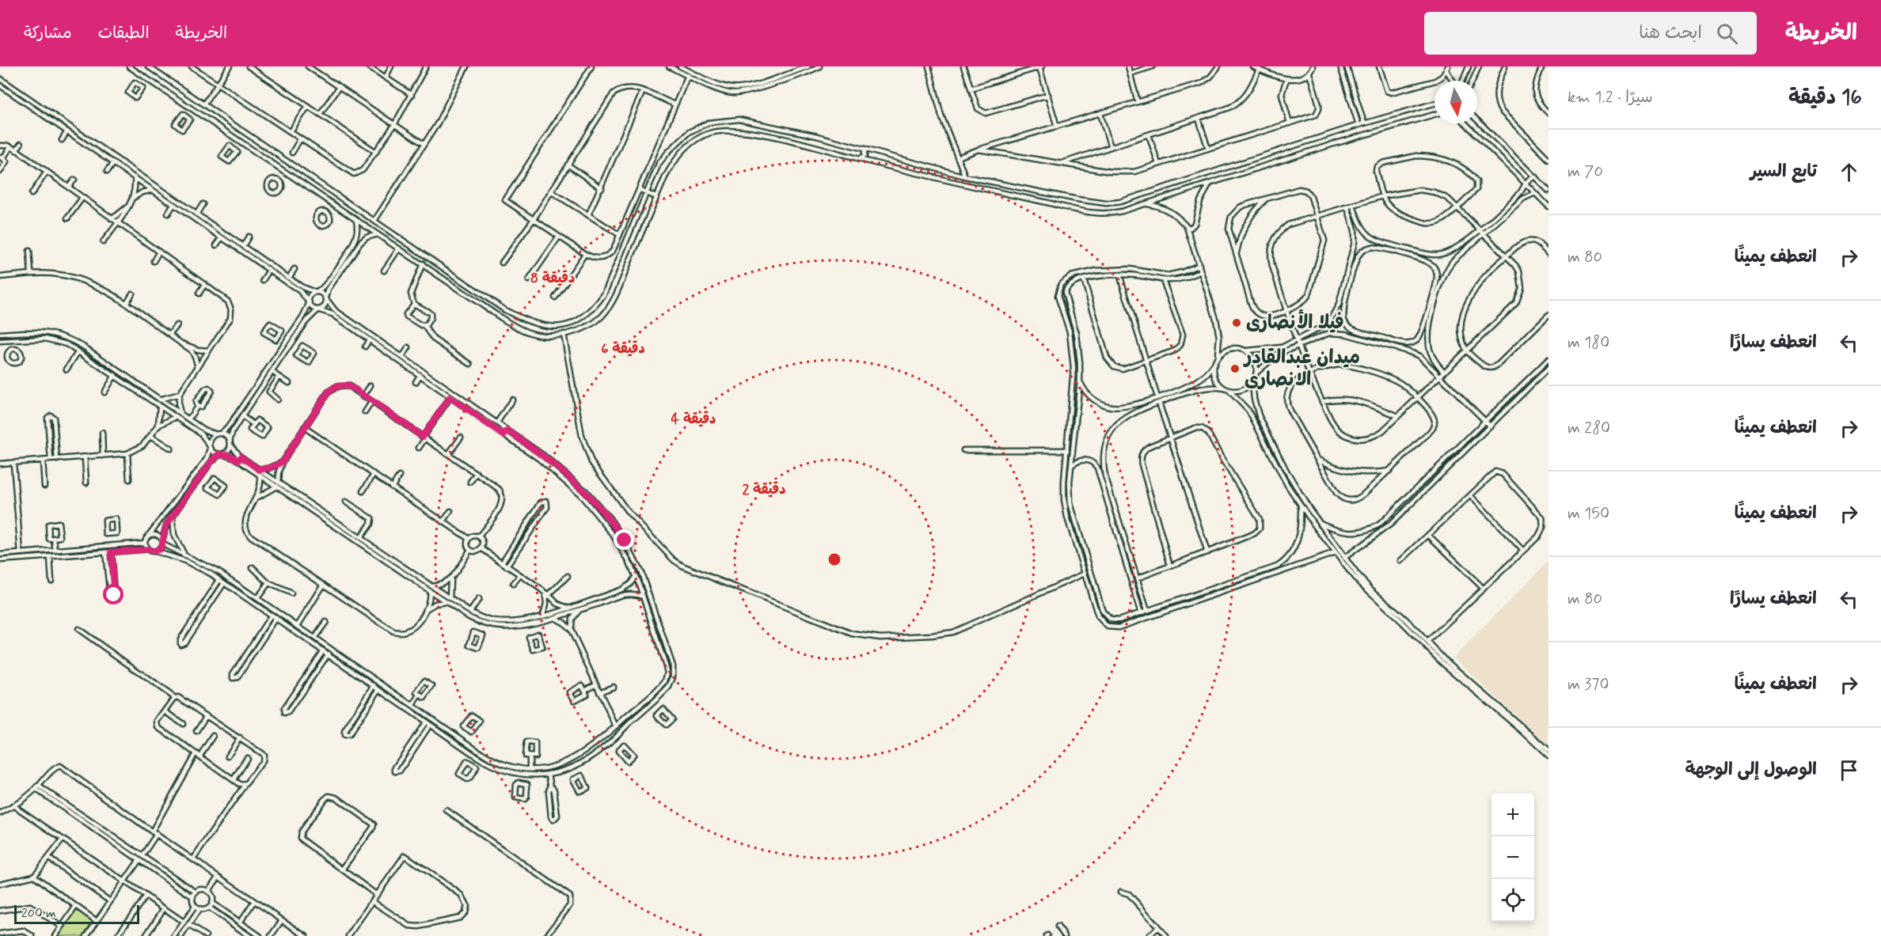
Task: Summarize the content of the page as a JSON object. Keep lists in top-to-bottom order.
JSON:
{
  "places": ["فيلا الأنصارى", "ميدان عبدالقادر الانصارى"],
  "scale_bar": "200 m",
  "north": "bottom",
  "page": {
    "header": "الخريطة",
    "search": "ابحث هنا",
    "nav": ["الخريطة", "الطبقات", "مشاركة"],
    "heading": ["16 دقيقة", "سيرًا · 1.2 km"],
    "list": [
      ["تابع السير", "70 m"],
      ["انعطف يمينًا", "80 m"],
      ["انعطف يسارًا", "180 m"],
      ["انعطف يمينًا", "280 m"],
      ["انعطف يمينًا", "150 m"],
      ["انعطف يسارًا", "80 m"],
      ["انعطف يمينًا", "370 m"],
      "الوصول إلى الوجهة"
    ],
    "map_buttons": ["+", "−"],
    "scale": "200 m"
  },
  "rings": [
    "8 دقيقة",
    "6 دقيقة",
    "4 دقيقة",
    "2 دقيقة"
  ]
}
